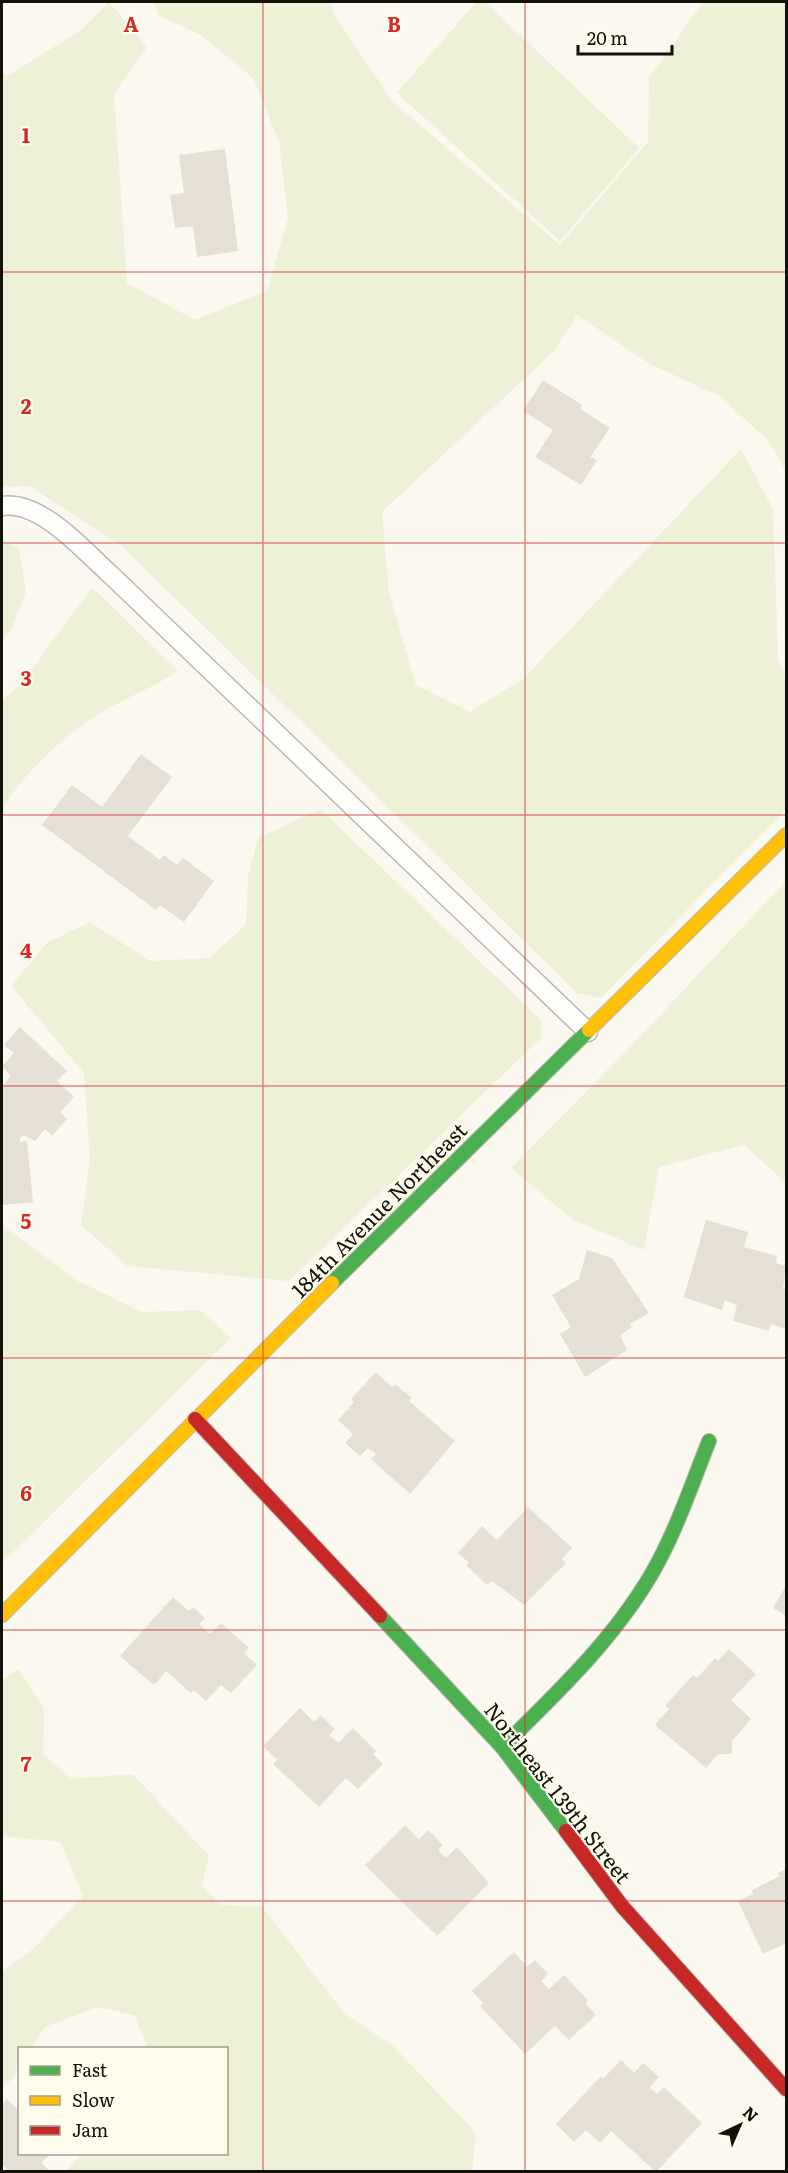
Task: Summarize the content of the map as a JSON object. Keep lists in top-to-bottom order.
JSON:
{
  "streets": {
    "street": ["184th Avenue Northeast", "Northeast 139th Street"]
  },
  "crossings": [
    ["184th Avenue Northeast", "Northeast 139th Street"]
  ],
  "legend": ["Fast", "Slow", "Jam"],
  "scale_bar": "20 m",
  "north": "top right",
  "grid": {
    "columns": ["A", "B"],
    "rows": [
      "1",
      "2",
      "3",
      "4",
      "5",
      "6",
      "7"
    ]
  }
}
